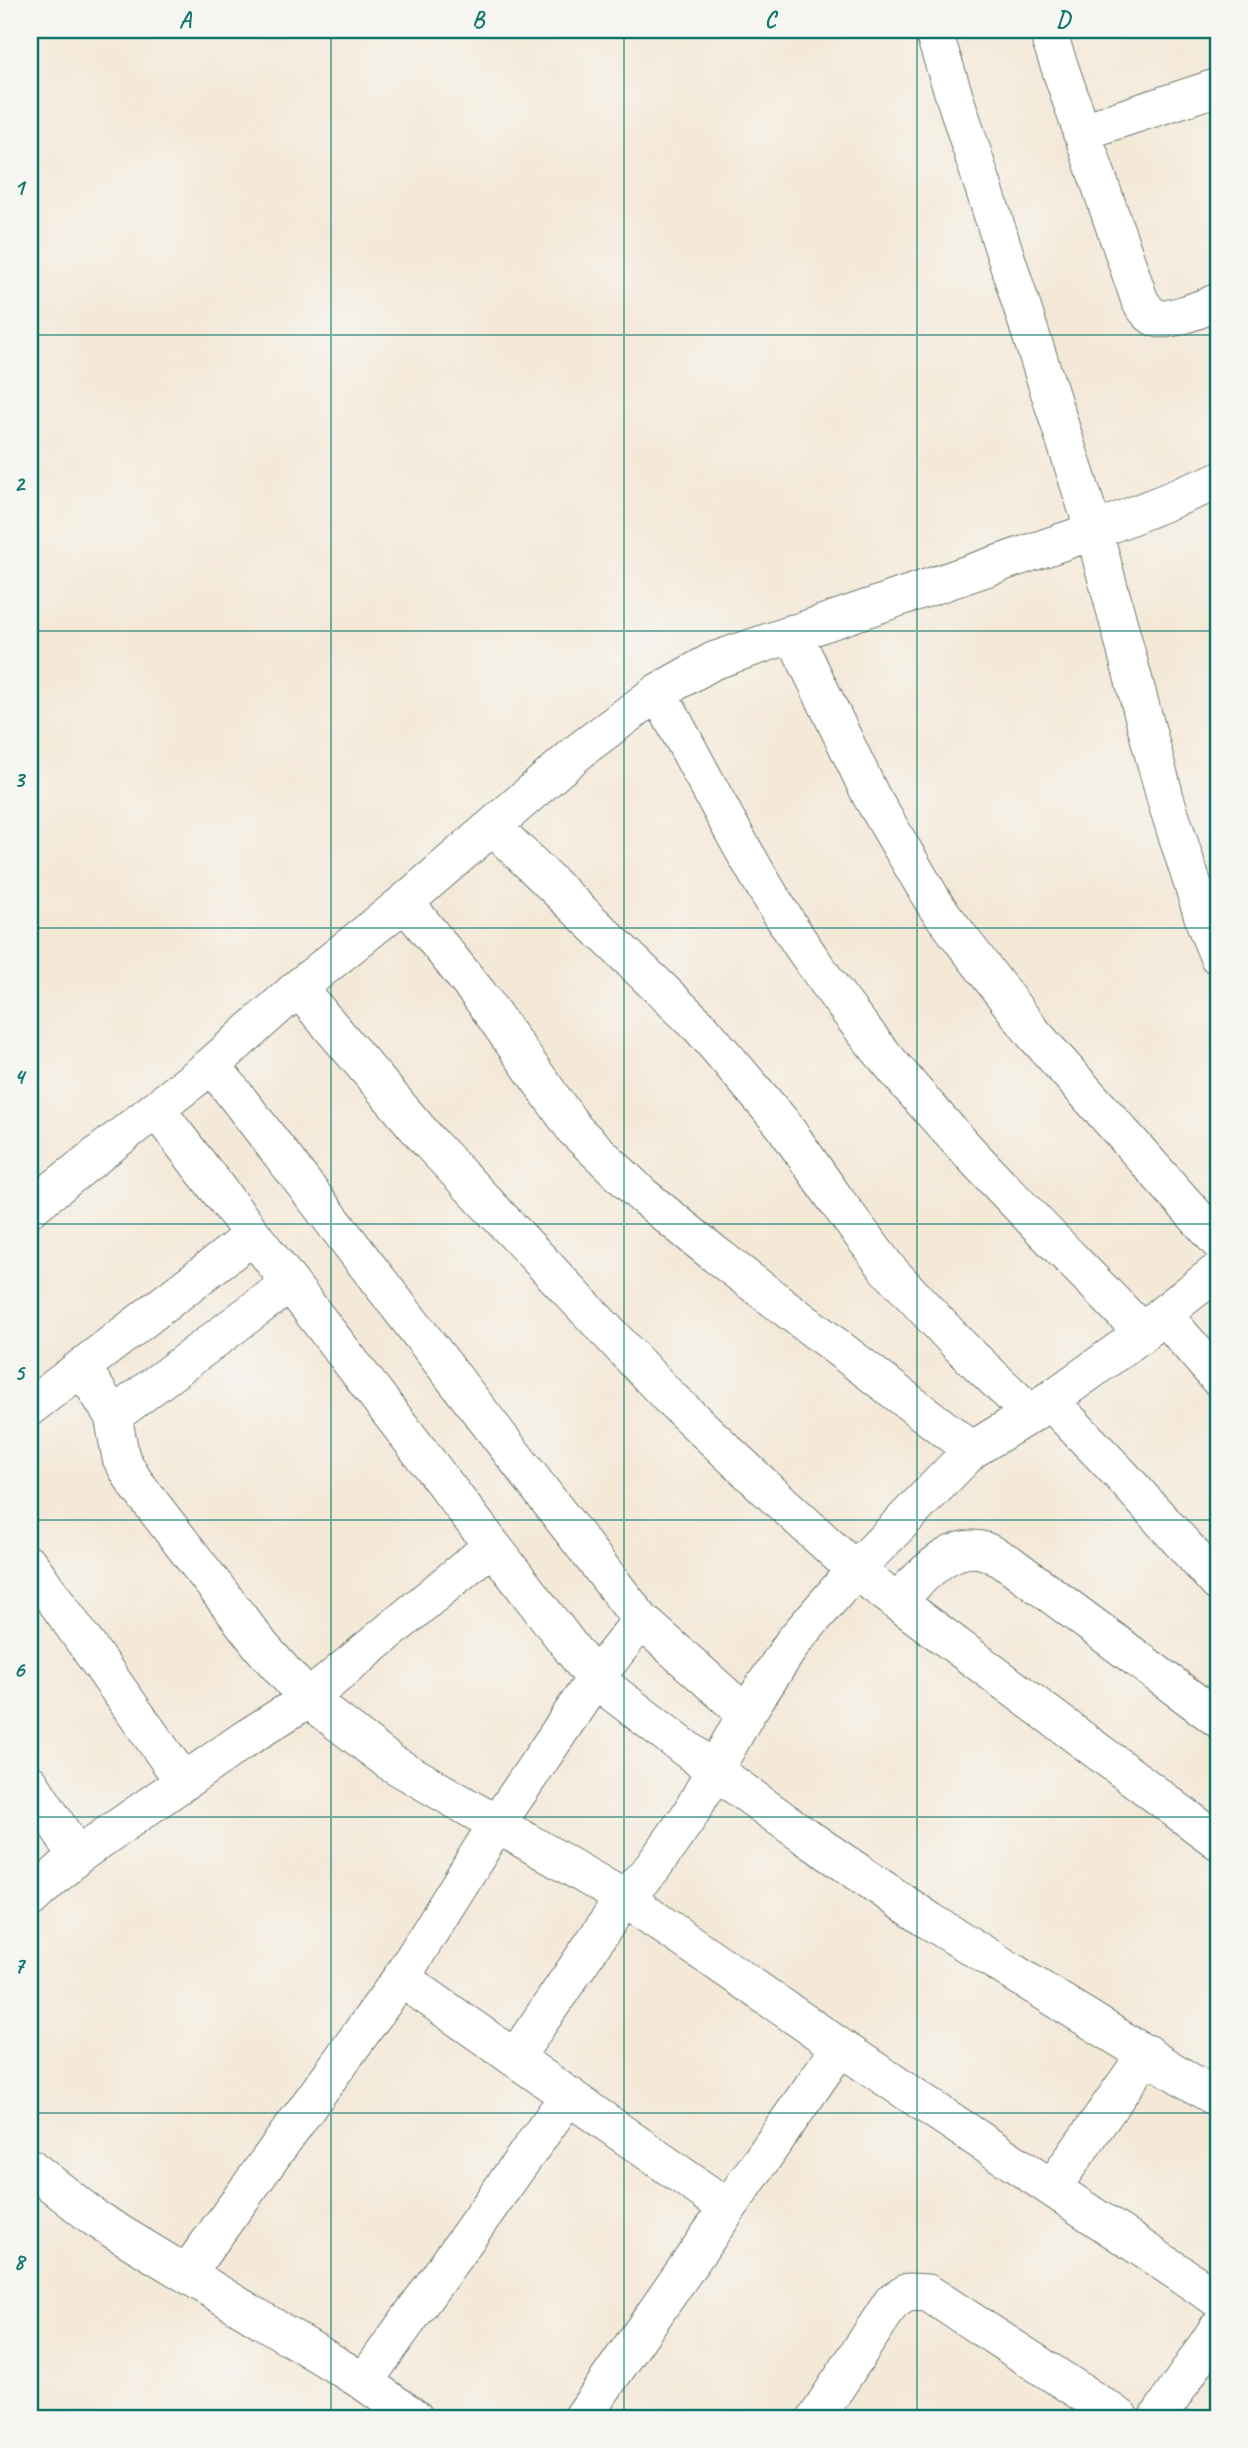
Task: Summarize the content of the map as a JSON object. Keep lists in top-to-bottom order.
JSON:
{
  "grid": {
    "columns": [
      "A",
      "B",
      "C",
      "D"
    ],
    "rows": [
      "1",
      "2",
      "3",
      "4",
      "5",
      "6",
      "7",
      "8"
    ]
  }
}
